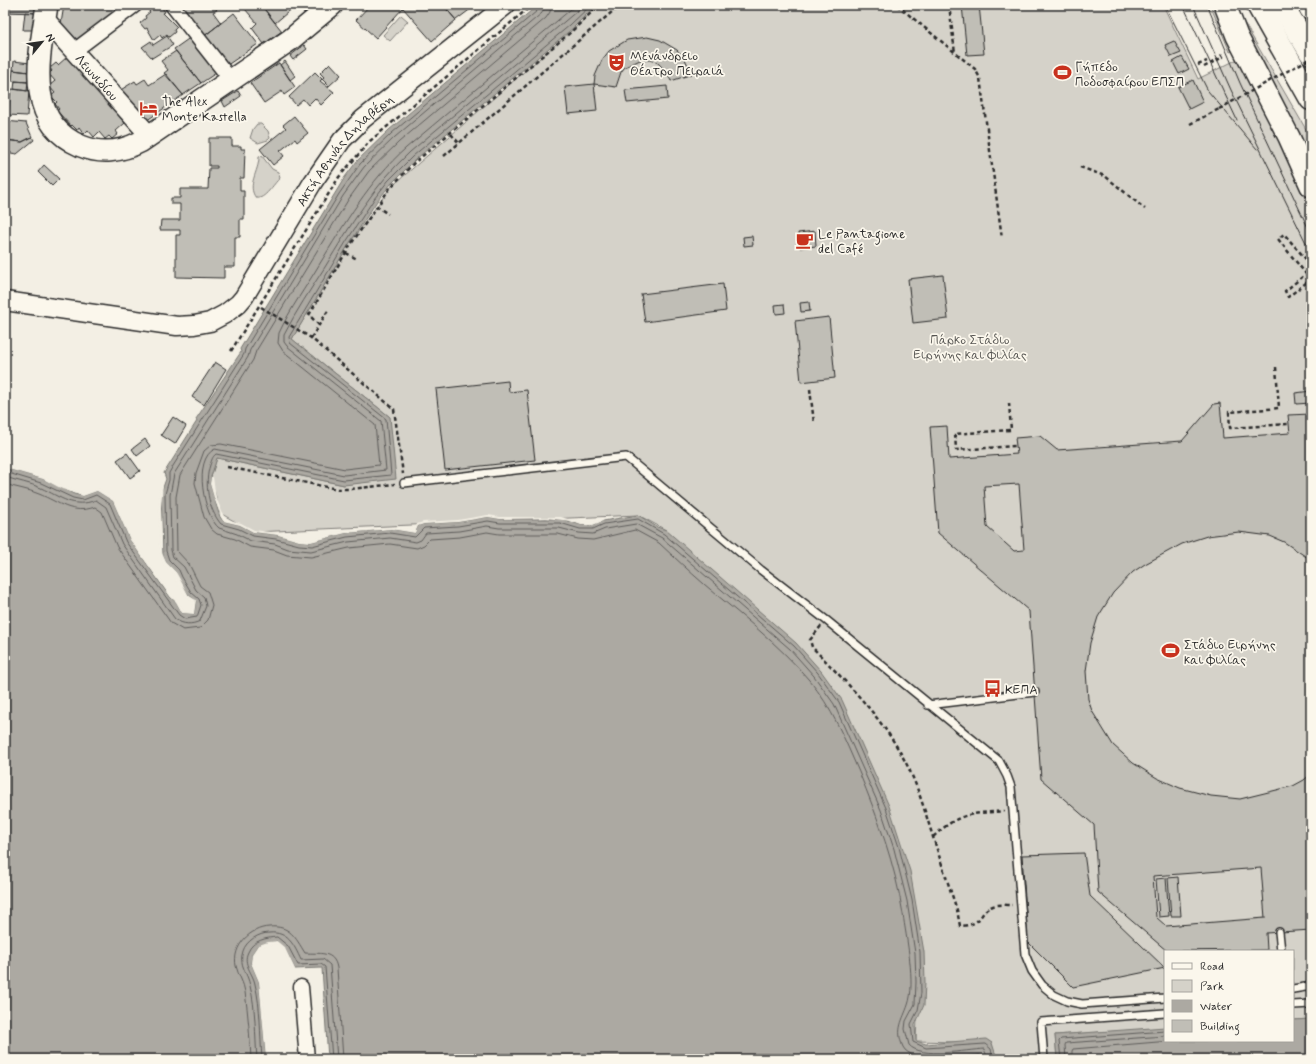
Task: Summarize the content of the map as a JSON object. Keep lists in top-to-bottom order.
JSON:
{
  "streets": {
    "street": ["Λεωνιδίου", "Ακτή Αθηνάς Δηλαβέρη"]
  },
  "parks": ["Πάρκο Στάδιο Ειρήνης και Φιλίας"],
  "places": {
    "theatre": ["Μενάνδρειο Θέατρο Πειραιά"],
    "sports": ["Γήπεδο Ποδοσφαίρου ΕΠΣΠ", "Στάδιο Ειρήνης και Φιλίας"],
    "hotel": ["The Alex Monte Kastella"],
    "cafe": ["Le Pantagione del Café"],
    "bus stop": ["ΚΕΠΑ"]
  },
  "legend": [
    "Road",
    "Park",
    "Water",
    "Building"
  ],
  "north": "top right"
}
